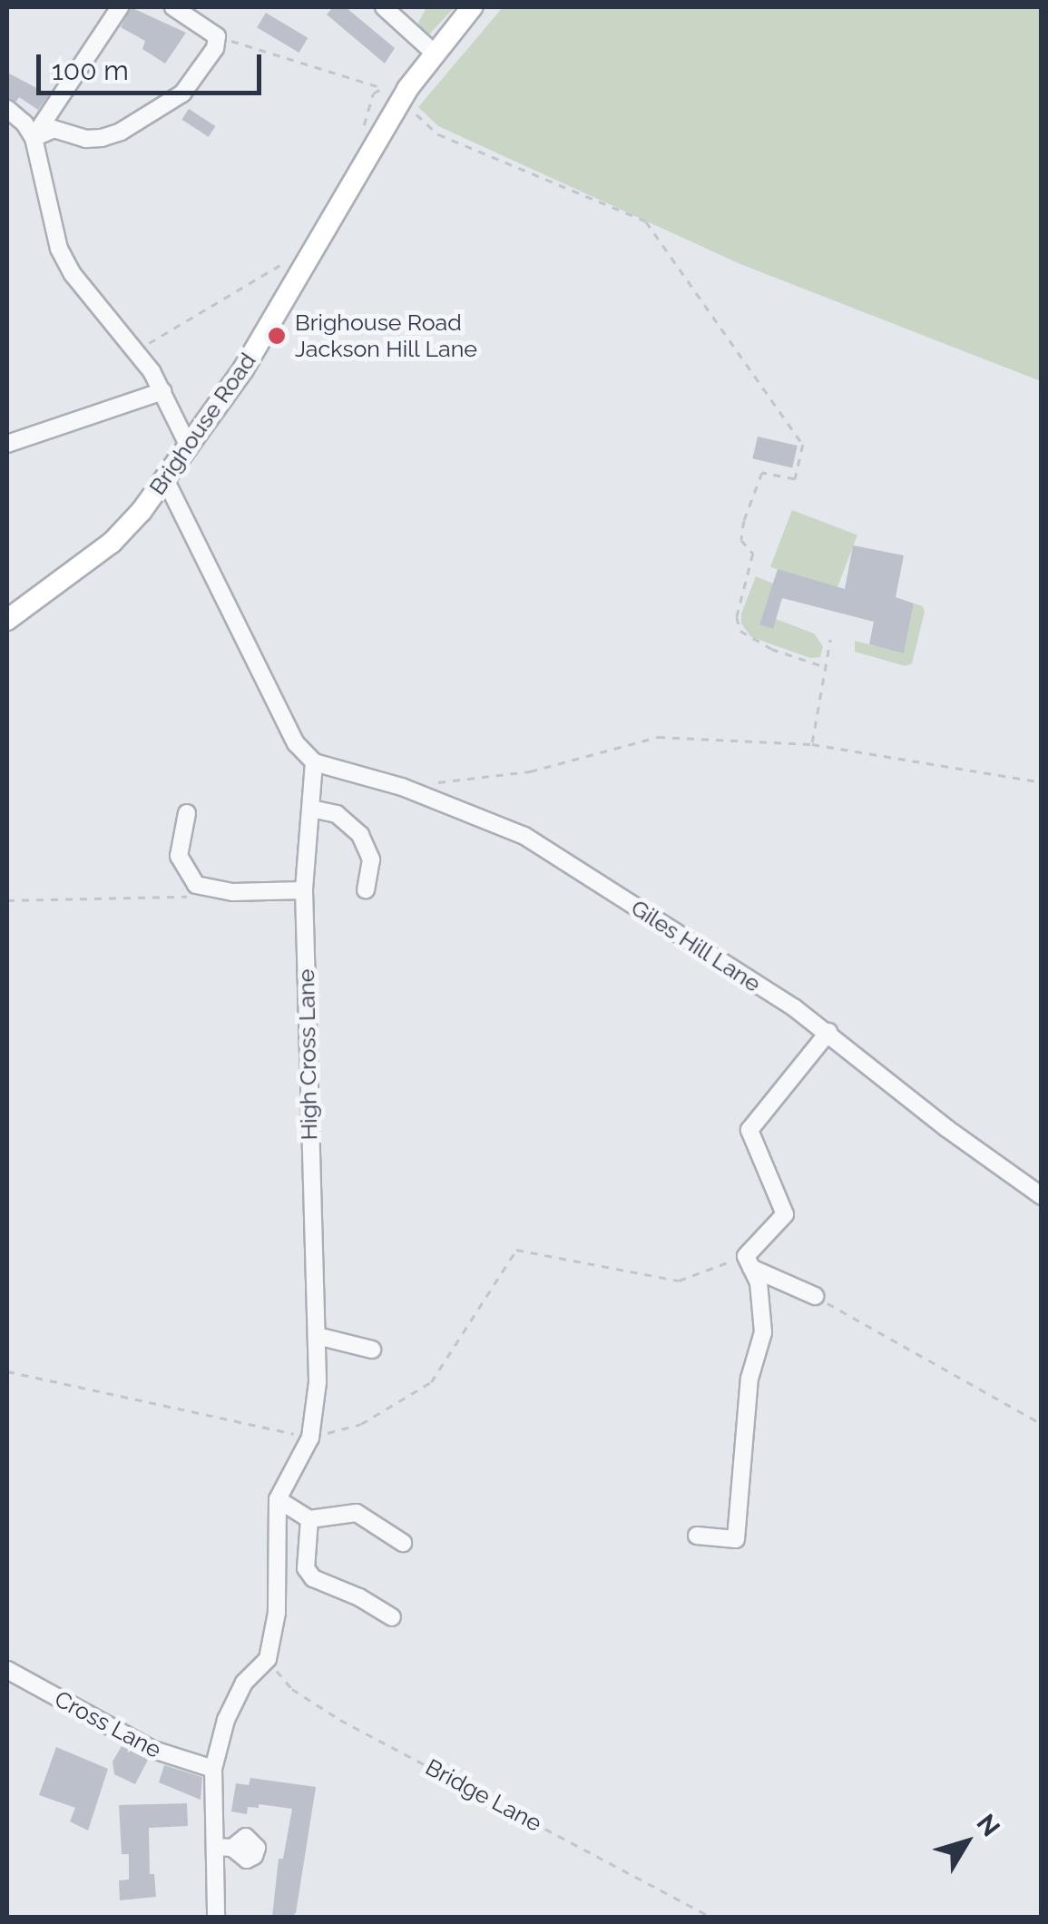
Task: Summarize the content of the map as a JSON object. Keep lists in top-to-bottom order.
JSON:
{
  "streets": {
    "main road": ["Brighouse Road"],
    "street": ["Giles Hill Lane", "High Cross Lane", "Cross Lane"],
    "path": ["Bridge Lane"]
  },
  "crossings": [
    ["Giles Hill Lane", "High Cross Lane"],
    ["High Cross Lane", "Bridge Lane"]
  ],
  "places": ["Brighouse Road Jackson Hill Lane"],
  "scale_bar": "100 m",
  "north": "top right"
}
